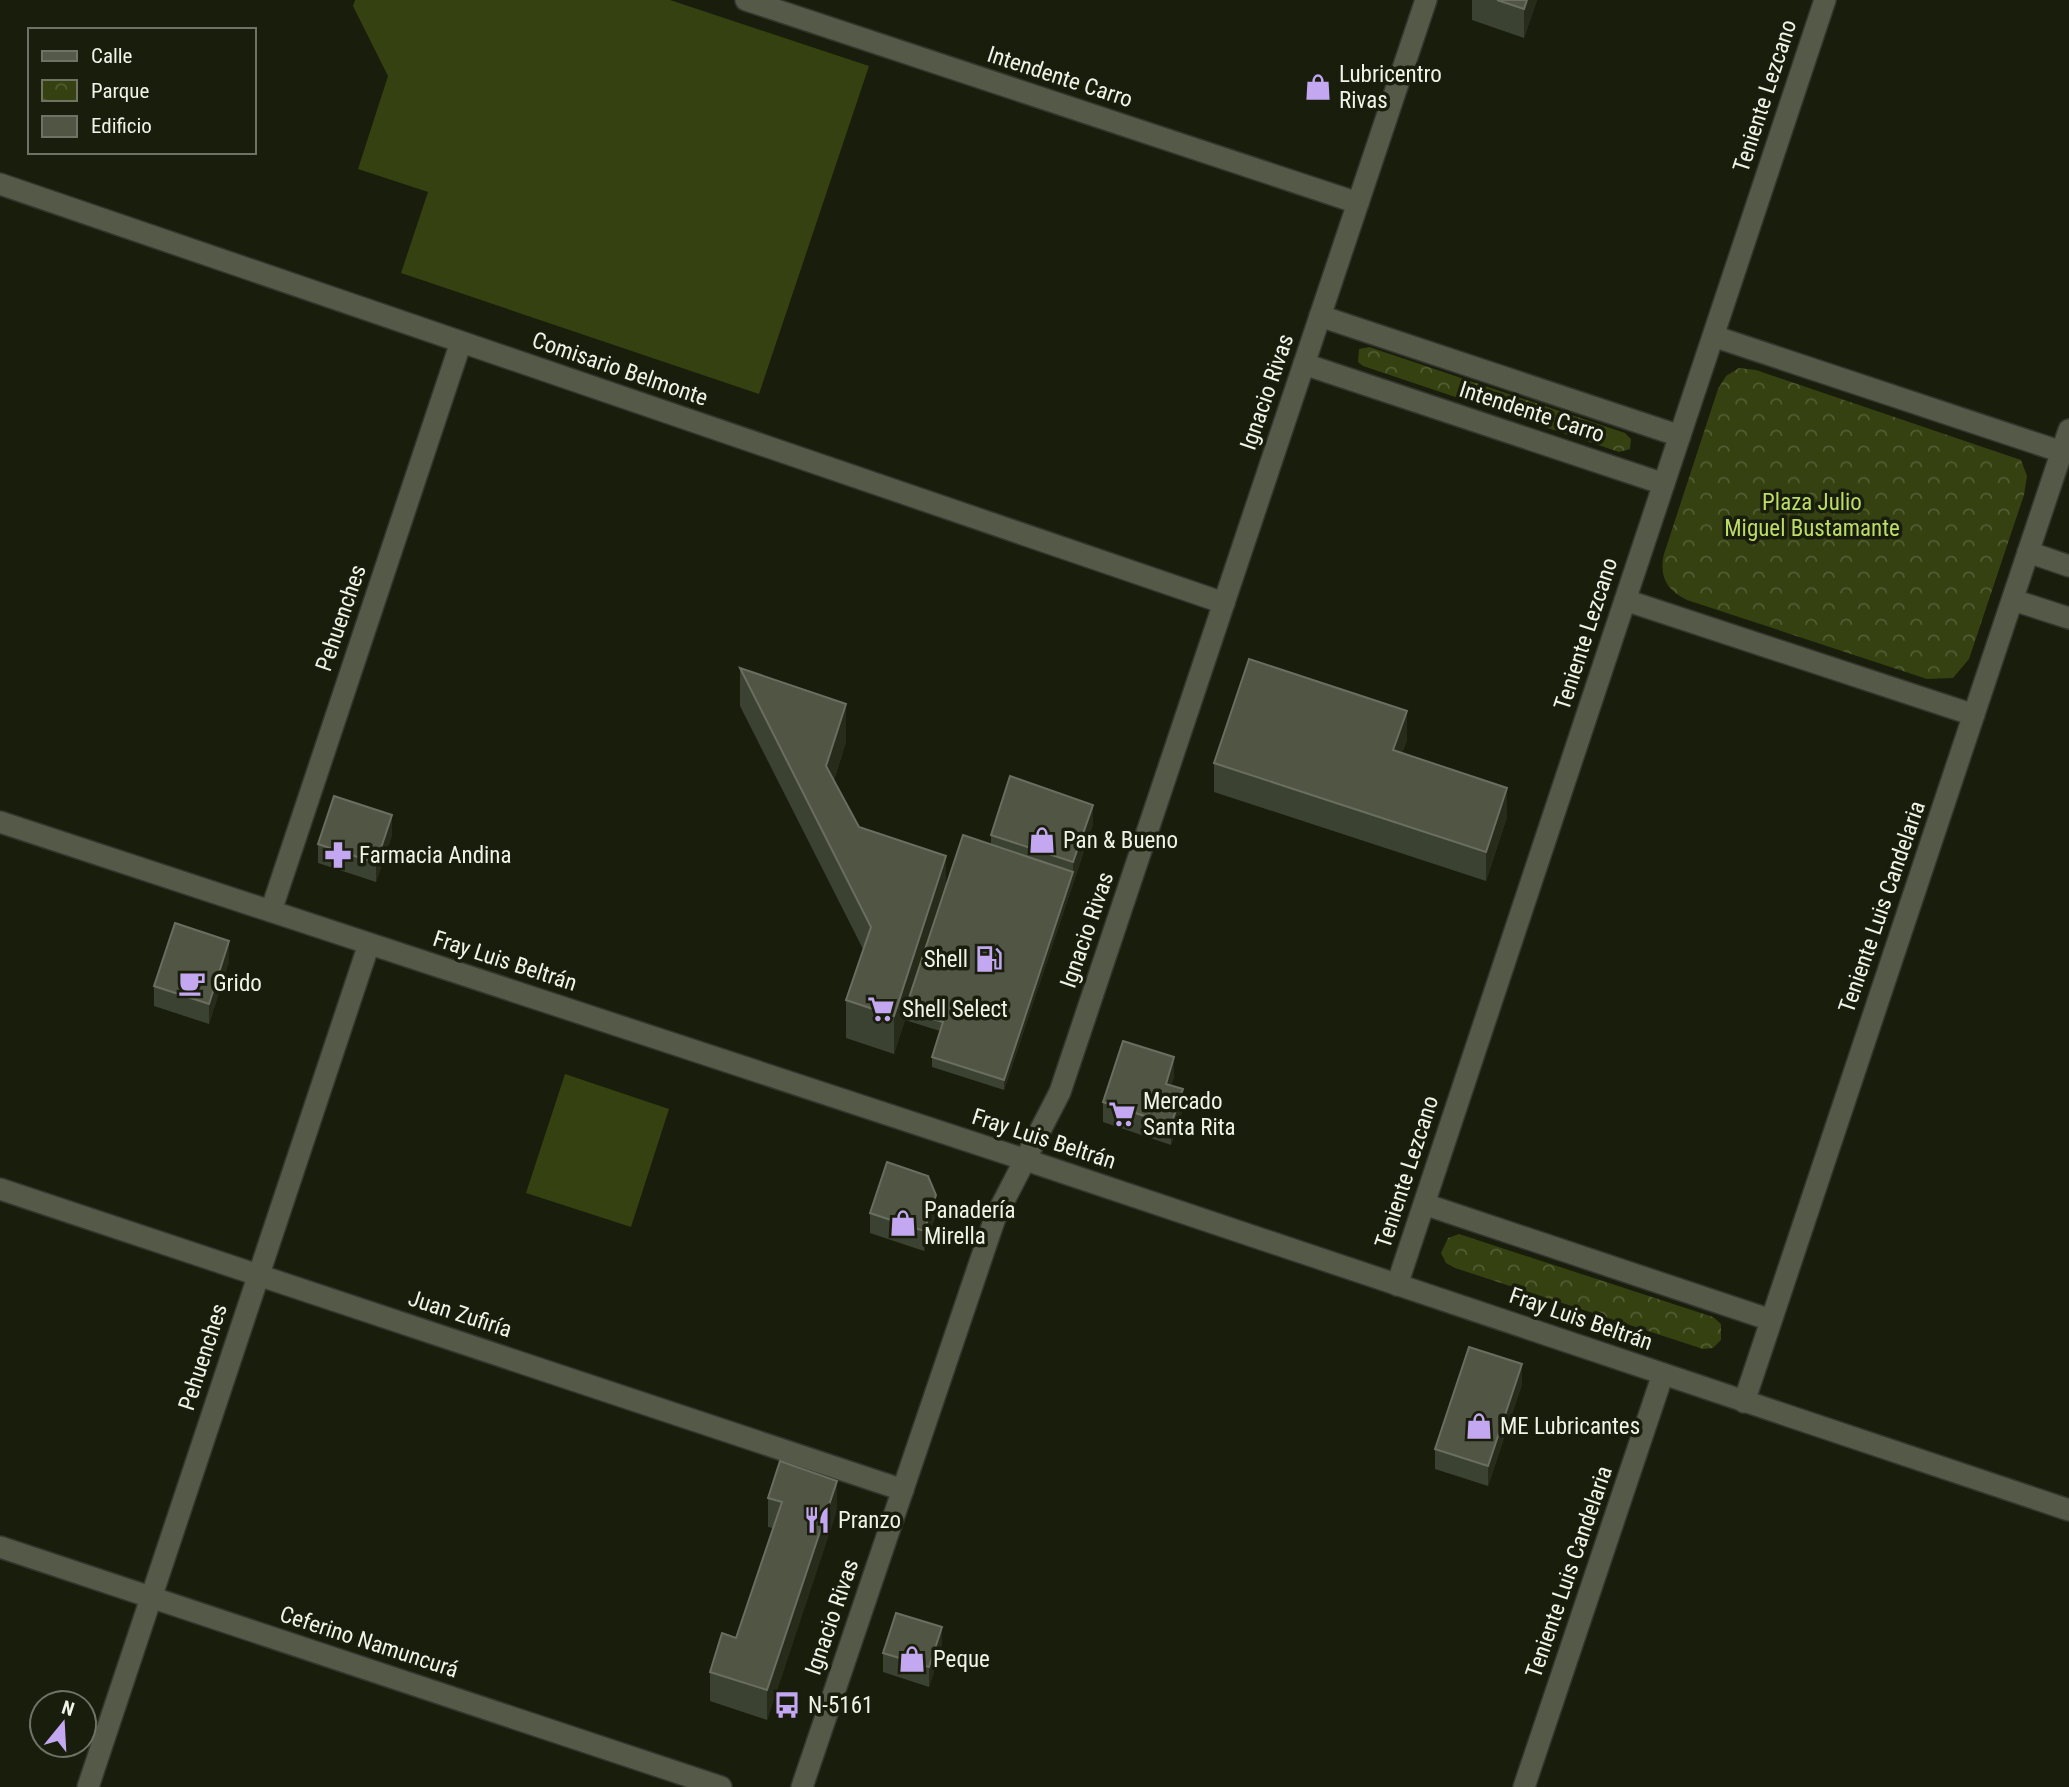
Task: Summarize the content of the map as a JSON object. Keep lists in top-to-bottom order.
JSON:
{
  "streets": {
    "street": [
      "Intendente Carro",
      "Teniente Lezcano",
      "Comisario Belmonte",
      "Ignacio Rivas",
      "Pehuenches",
      "Teniente Luis Candelaria",
      "Fray Luis Beltrán",
      "Juan Zufiría",
      "Ceferino Namuncurá"
    ]
  },
  "crossings": [
    ["Intendente Carro", "Teniente Lezcano"],
    ["Intendente Carro", "Ignacio Rivas"],
    ["Teniente Lezcano", "Fray Luis Beltrán"],
    ["Comisario Belmonte", "Ignacio Rivas"],
    ["Comisario Belmonte", "Pehuenches"],
    ["Ignacio Rivas", "Fray Luis Beltrán"],
    ["Ignacio Rivas", "Juan Zufiría"],
    ["Pehuenches", "Fray Luis Beltrán"],
    ["Pehuenches", "Juan Zufiría"],
    ["Pehuenches", "Ceferino Namuncurá"],
    ["Teniente Luis Candelaria", "Fray Luis Beltrán"]
  ],
  "parks": ["Plaza Julio Miguel Bustamante"],
  "places": {
    "shop": [
      "Lubricentro Rivas",
      "Pan & Bueno",
      "Panadería Mirella",
      "ME Lubricantes",
      "Peque"
    ],
    "pharmacy": ["Farmacia Andina"],
    "fuel station": ["Shell"],
    "cafe": ["Grido"],
    "supermarket": ["Shell Select", "Mercado Santa Rita"],
    "restaurant": ["Pranzo"],
    "bus stop": ["N-5161"]
  },
  "legend": ["Calle", "Parque", "Edificio"],
  "north": "top"
}
